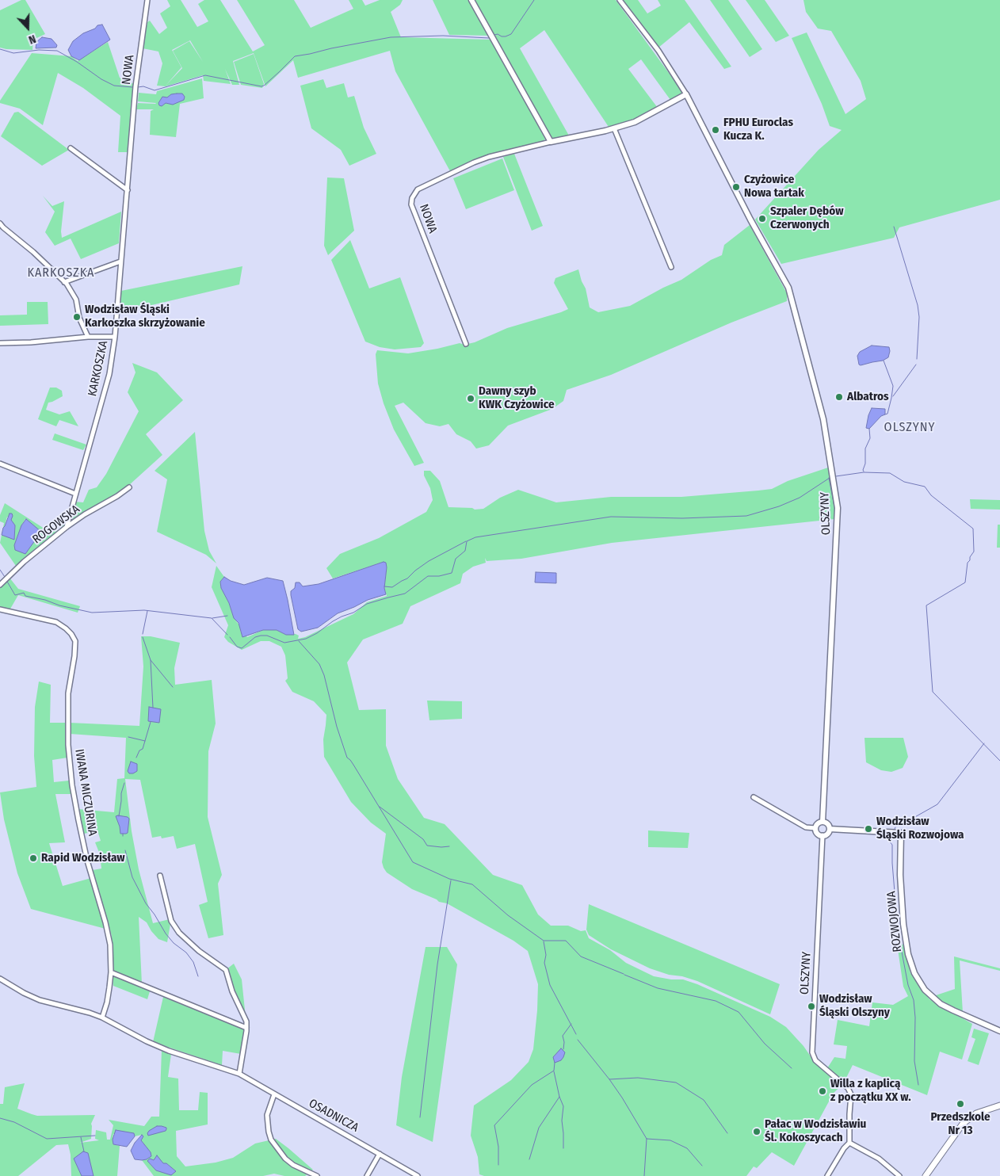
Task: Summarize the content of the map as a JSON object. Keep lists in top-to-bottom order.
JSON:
{
  "streets": {
    "street": [
      "NOWA",
      "KARKOSZKA",
      "OLSZYNY",
      "ROGOWSKA",
      "IWANA MICZURINA",
      "ROZWOJOWA",
      "OSADNICZA"
    ]
  },
  "crossings": [
    ["NOWA", "KARKOSZKA"],
    ["NOWA", "OLSZYNY"],
    ["KARKOSZKA", "ROGOWSKA"],
    ["OLSZYNY", "ROZWOJOWA"]
  ],
  "districts": ["KARKOSZKA", "OLSZYNY"],
  "places": [
    "FPHU Euroclas Kucza K.",
    "Czyżowice Nowa tartak",
    "Szpaler Dębów Czerwonych",
    "Wodzisław Śląski Karkoszka skrzyżowanie",
    "Albatros",
    "Dawny szyb KWK Czyżowice",
    "Wodzisław Śląski Rozwojowa",
    "Rapid Wodzisław",
    "Wodzisław Śląski Olszyny",
    "Willa z kaplicą z początku XX w.",
    "Przedszkole Nr 13",
    "Pałac w Wodzisławiu Śl. Kokoszycach"
  ],
  "north": "bottom"
}
